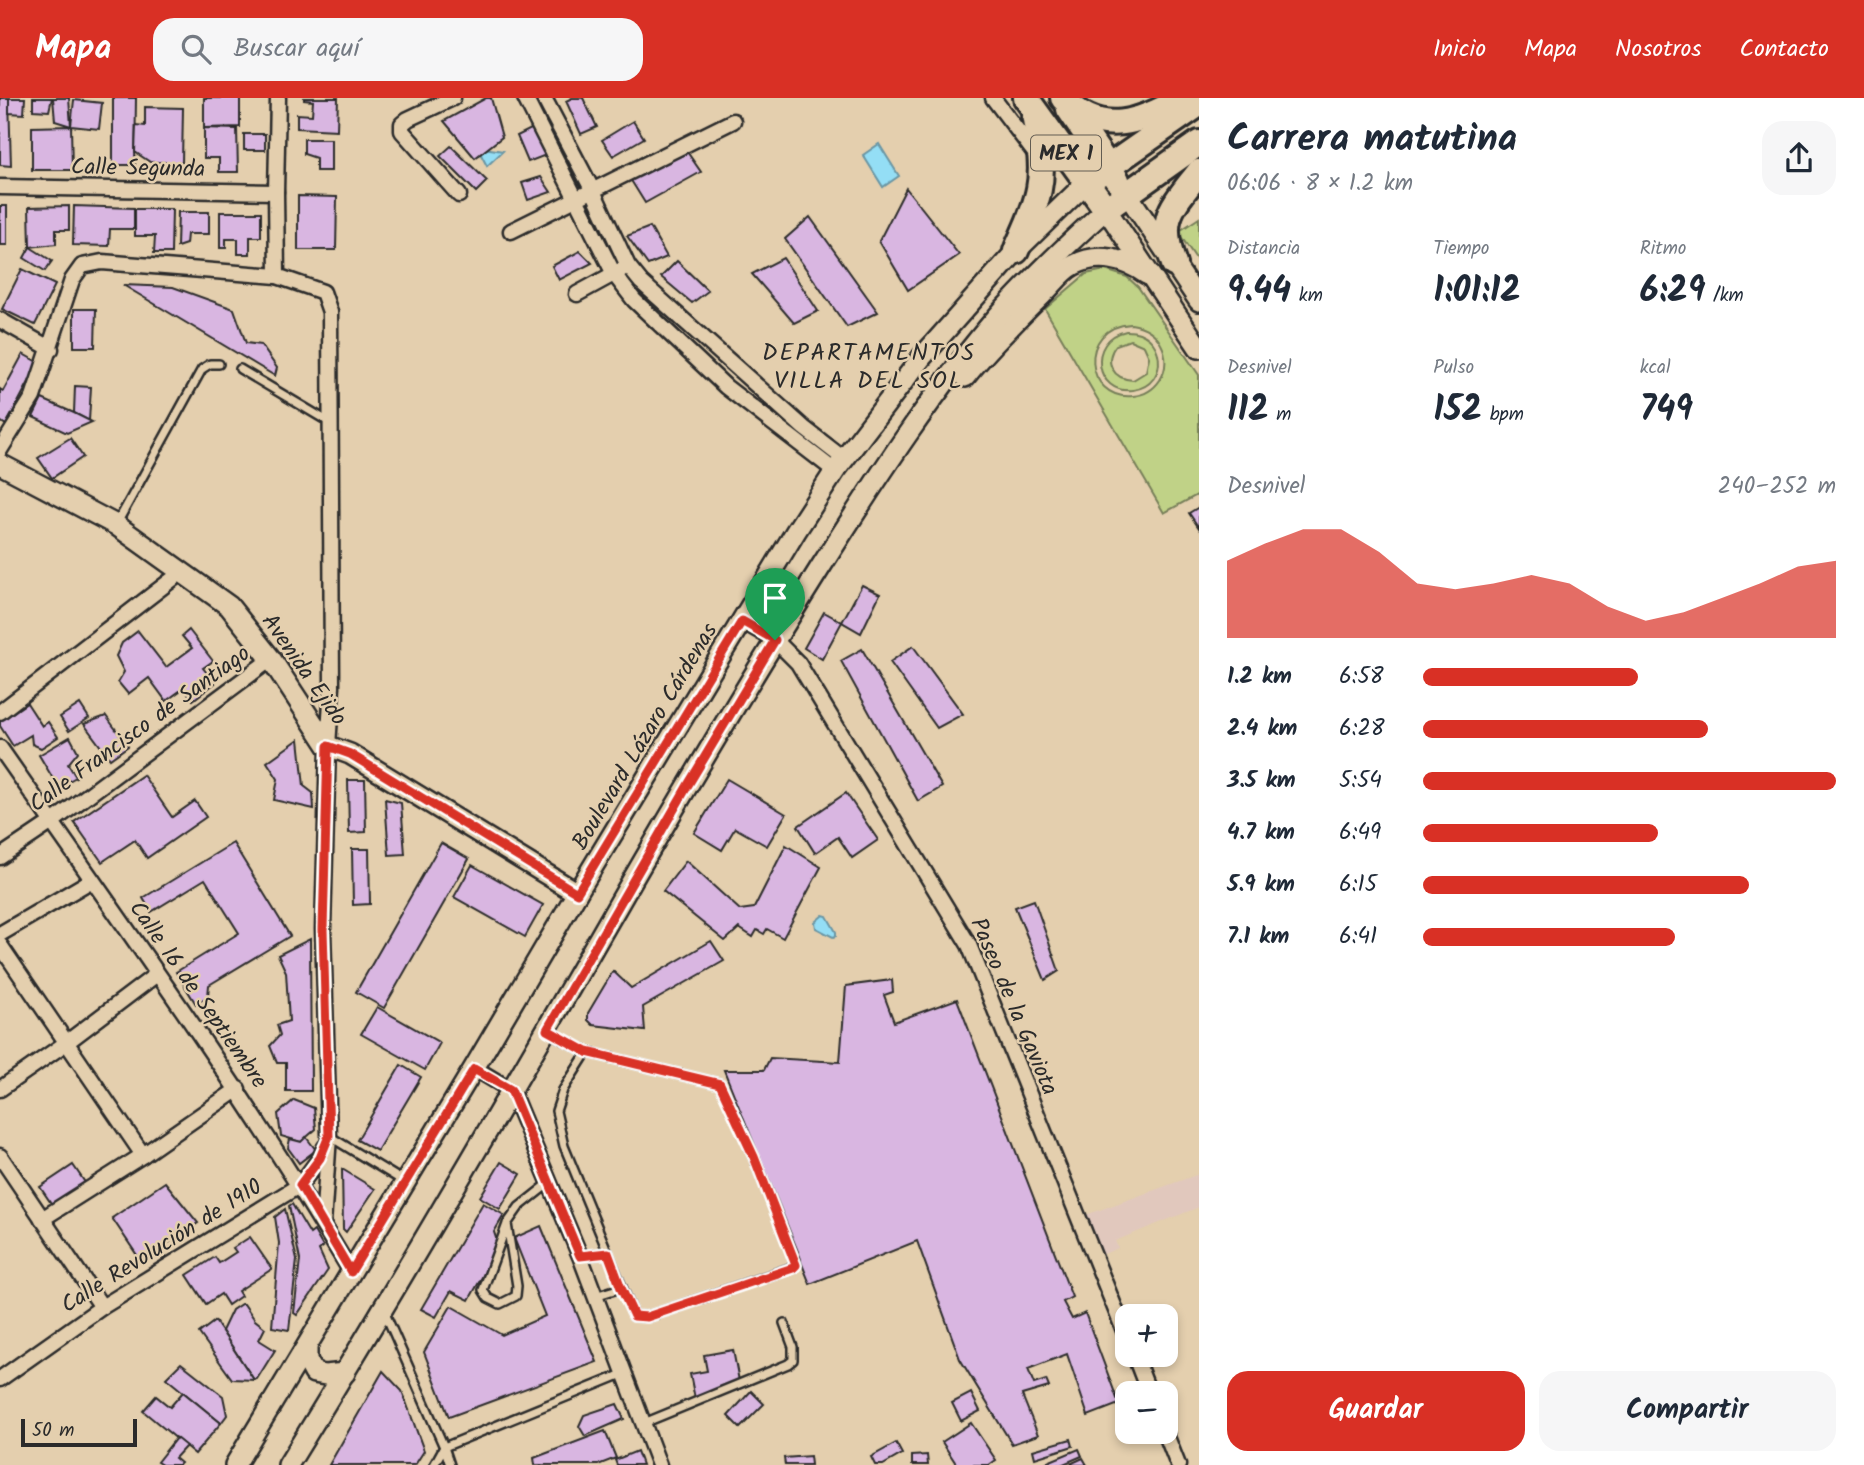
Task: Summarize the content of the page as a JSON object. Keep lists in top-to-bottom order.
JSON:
{
  "streets": {
    "highway": ["MEX 1"],
    "main road": ["Avenida Ejido", "Boulevard Lázaro Cárdenas"],
    "street": [
      "Calle Segunda",
      "Calle Francisco de Santiago",
      "Calle 16 de Septiembre",
      "Paseo de la Gaviota",
      "Calle Revolución de 1910"
    ]
  },
  "crossings": [
    ["MEX 1", "Boulevard Lázaro Cárdenas"],
    ["Avenida Ejido", "Calle Francisco de Santiago"],
    ["Avenida Ejido", "Boulevard Lázaro Cárdenas"],
    ["Calle Francisco de Santiago", "Calle 16 de Septiembre"],
    ["Boulevard Lázaro Cárdenas", "Calle 16 de Septiembre"],
    ["Boulevard Lázaro Cárdenas", "Paseo de la Gaviota"],
    ["Calle 16 de Septiembre", "Calle Revolución de 1910"]
  ],
  "districts": ["DEPARTAMENTOS VILLA DEL SOL"],
  "scale_bar": "50 m",
  "page": {
    "header": "Mapa",
    "search": "Buscar aquí",
    "nav": [
      "Inicio",
      "Mapa",
      "Nosotros",
      "Contacto"
    ],
    "heading": ["Carrera matutina", "06:06 · 8 × 1.2 km"],
    "stats": [
      ["Distancia", "9.44 km"],
      ["Tiempo", "1:01:12"],
      ["Ritmo", "6:29 /km"],
      ["Desnivel", "112 m"],
      ["Pulso", "152 bpm"],
      ["kcal", "749"]
    ],
    "chart": ["Desnivel", "240–252 m"],
    "list": [
      {
        "name": "1.2 km",
        "note": "6:58"
      },
      {
        "name": "2.4 km",
        "note": "6:28"
      },
      {
        "name": "3.5 km",
        "note": "5:54"
      },
      {
        "name": "4.7 km",
        "note": "6:49"
      },
      {
        "name": "5.9 km",
        "note": "6:15"
      },
      {
        "name": "7.1 km",
        "note": "6:41"
      }
    ],
    "map_buttons": ["+", "−"],
    "buttons": ["Guardar", "Compartir"],
    "scale": "50 m"
  }
}
